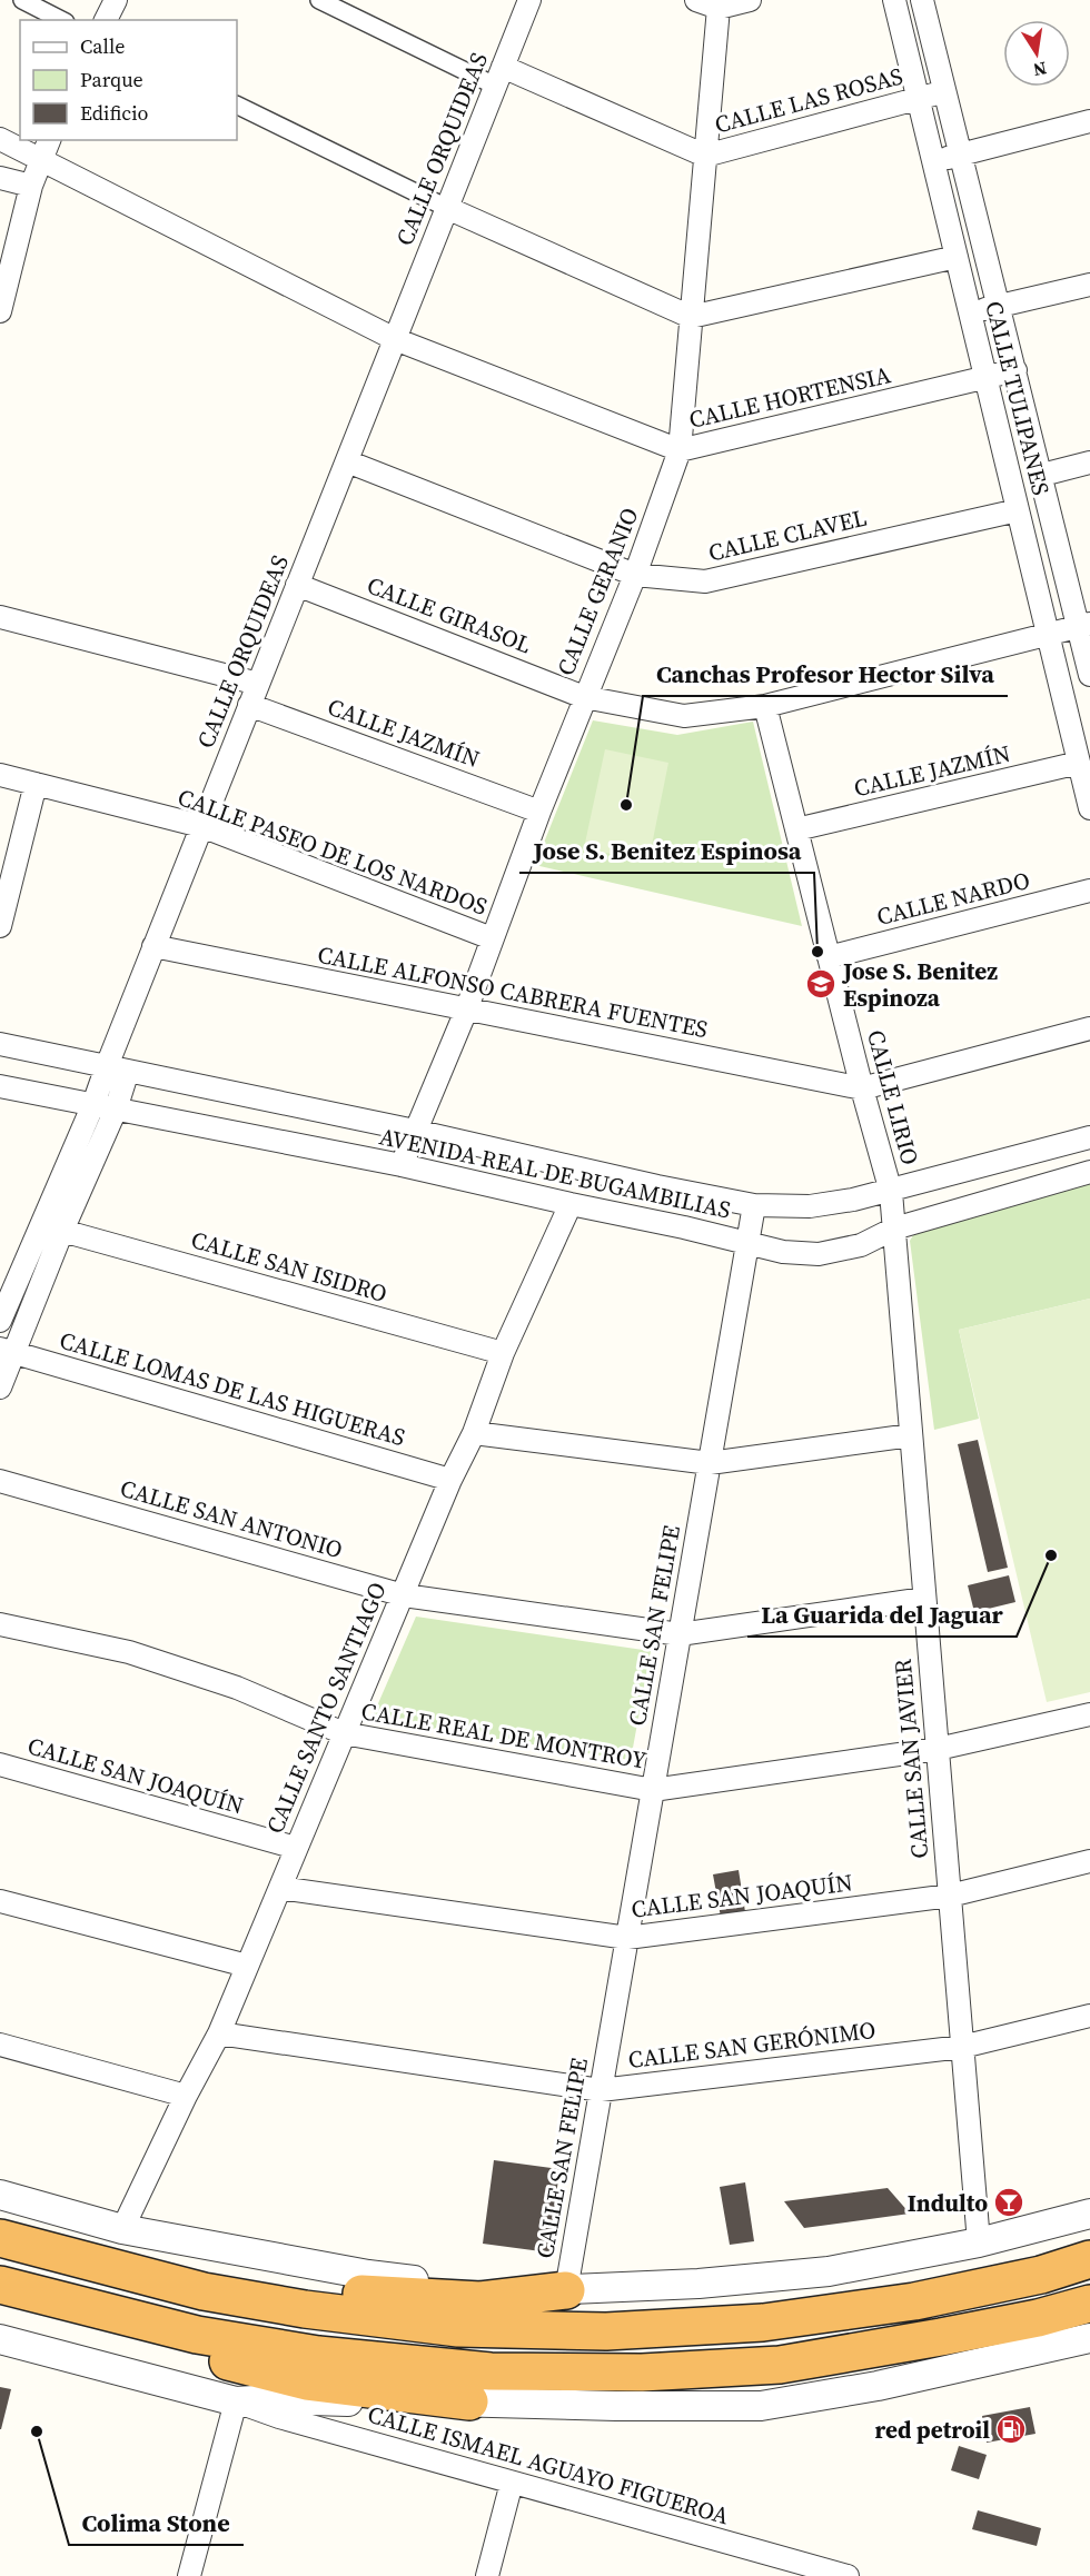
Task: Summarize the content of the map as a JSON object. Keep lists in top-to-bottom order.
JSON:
{
  "streets": {
    "street": [
      "CALLE LAS ROSAS",
      "CALLE ORQUIDEAS",
      "CALLE HORTENSIA",
      "CALLE TULIPANES",
      "CALLE CLAVEL",
      "CALLE GERANIO",
      "CALLE GIRASOL",
      "CALLE JAZMÍN",
      "CALLE PASEO DE LOS NARDOS",
      "CALLE NARDO",
      "CALLE ALFONSO CABRERA FUENTES",
      "CALLE LIRIO",
      "AVENIDA REAL DE BUGAMBILIAS",
      "CALLE SAN ISIDRO",
      "CALLE LOMAS DE LAS HIGUERAS",
      "CALLE SAN ANTONIO",
      "CALLE SAN FELIPE",
      "CALLE SANTO SANTIAGO",
      "CALLE REAL DE MONTROY",
      "CALLE SAN JAVIER",
      "CALLE SAN JOAQUÍN",
      "CALLE SAN GERÓNIMO",
      "CALLE ISMAEL AGUAYO FIGUEROA"
    ]
  },
  "crossings": [
    ["CALLE LAS ROSAS", "CALLE ORQUIDEAS"],
    ["CALLE LAS ROSAS", "CALLE TULIPANES"],
    ["CALLE LAS ROSAS", "CALLE GERANIO"],
    ["CALLE ORQUIDEAS", "CALLE HORTENSIA"],
    ["CALLE ORQUIDEAS", "CALLE CLAVEL"],
    ["CALLE ORQUIDEAS", "CALLE GIRASOL"],
    ["CALLE ORQUIDEAS", "CALLE JAZMÍN"],
    ["CALLE ORQUIDEAS", "CALLE PASEO DE LOS NARDOS"],
    ["CALLE ORQUIDEAS", "CALLE ALFONSO CABRERA FUENTES"],
    ["CALLE ORQUIDEAS", "AVENIDA REAL DE BUGAMBILIAS"],
    ["CALLE ORQUIDEAS", "CALLE SAN ISIDRO"],
    ["CALLE ORQUIDEAS", "CALLE LOMAS DE LAS HIGUERAS"],
    ["CALLE HORTENSIA", "CALLE TULIPANES"],
    ["CALLE HORTENSIA", "CALLE GERANIO"],
    ["CALLE TULIPANES", "CALLE CLAVEL"],
    ["CALLE TULIPANES", "CALLE GIRASOL"],
    ["CALLE TULIPANES", "CALLE JAZMÍN"],
    ["CALLE CLAVEL", "CALLE GERANIO"],
    ["CALLE GERANIO", "CALLE GIRASOL"],
    ["CALLE GERANIO", "CALLE JAZMÍN"],
    ["CALLE GERANIO", "CALLE PASEO DE LOS NARDOS"],
    ["CALLE GERANIO", "CALLE ALFONSO CABRERA FUENTES"],
    ["CALLE GERANIO", "AVENIDA REAL DE BUGAMBILIAS"],
    ["CALLE GIRASOL", "CALLE LIRIO"],
    ["CALLE JAZMÍN", "CALLE LIRIO"],
    ["CALLE NARDO", "CALLE LIRIO"],
    ["CALLE ALFONSO CABRERA FUENTES", "CALLE LIRIO"],
    ["CALLE LIRIO", "AVENIDA REAL DE BUGAMBILIAS"],
    ["CALLE LIRIO", "CALLE SAN JAVIER"],
    ["AVENIDA REAL DE BUGAMBILIAS", "CALLE SAN FELIPE"],
    ["AVENIDA REAL DE BUGAMBILIAS", "CALLE SANTO SANTIAGO"],
    ["AVENIDA REAL DE BUGAMBILIAS", "CALLE SAN JAVIER"],
    ["CALLE SAN ISIDRO", "CALLE SANTO SANTIAGO"],
    ["CALLE LOMAS DE LAS HIGUERAS", "CALLE SANTO SANTIAGO"],
    ["CALLE SAN ANTONIO", "CALLE SAN FELIPE"],
    ["CALLE SAN ANTONIO", "CALLE SANTO SANTIAGO"],
    ["CALLE SAN ANTONIO", "CALLE SAN JAVIER"],
    ["CALLE SAN FELIPE", "CALLE REAL DE MONTROY"],
    ["CALLE SAN FELIPE", "CALLE SAN JOAQUÍN"],
    ["CALLE SAN FELIPE", "CALLE SAN GERÓNIMO"],
    ["CALLE SANTO SANTIAGO", "CALLE REAL DE MONTROY"],
    ["CALLE SANTO SANTIAGO", "CALLE SAN JOAQUÍN"],
    ["CALLE SANTO SANTIAGO", "CALLE SAN GERÓNIMO"],
    ["CALLE REAL DE MONTROY", "CALLE SAN JAVIER"],
    ["CALLE SAN JAVIER", "CALLE SAN JOAQUÍN"],
    ["CALLE SAN JAVIER", "CALLE SAN GERÓNIMO"]
  ],
  "places": {
    "other": [
      "Canchas Profesor Hector Silva",
      "Jose S. Benitez Espinosa",
      "La Guarida del Jaguar",
      "Colima Stone"
    ],
    "school or university": ["Jose S. Benitez Espinoza"],
    "bar": ["Indulto"],
    "fuel station": ["red petroil"]
  },
  "legend": ["Calle", "Parque", "Edificio"],
  "north": "bottom"
}
